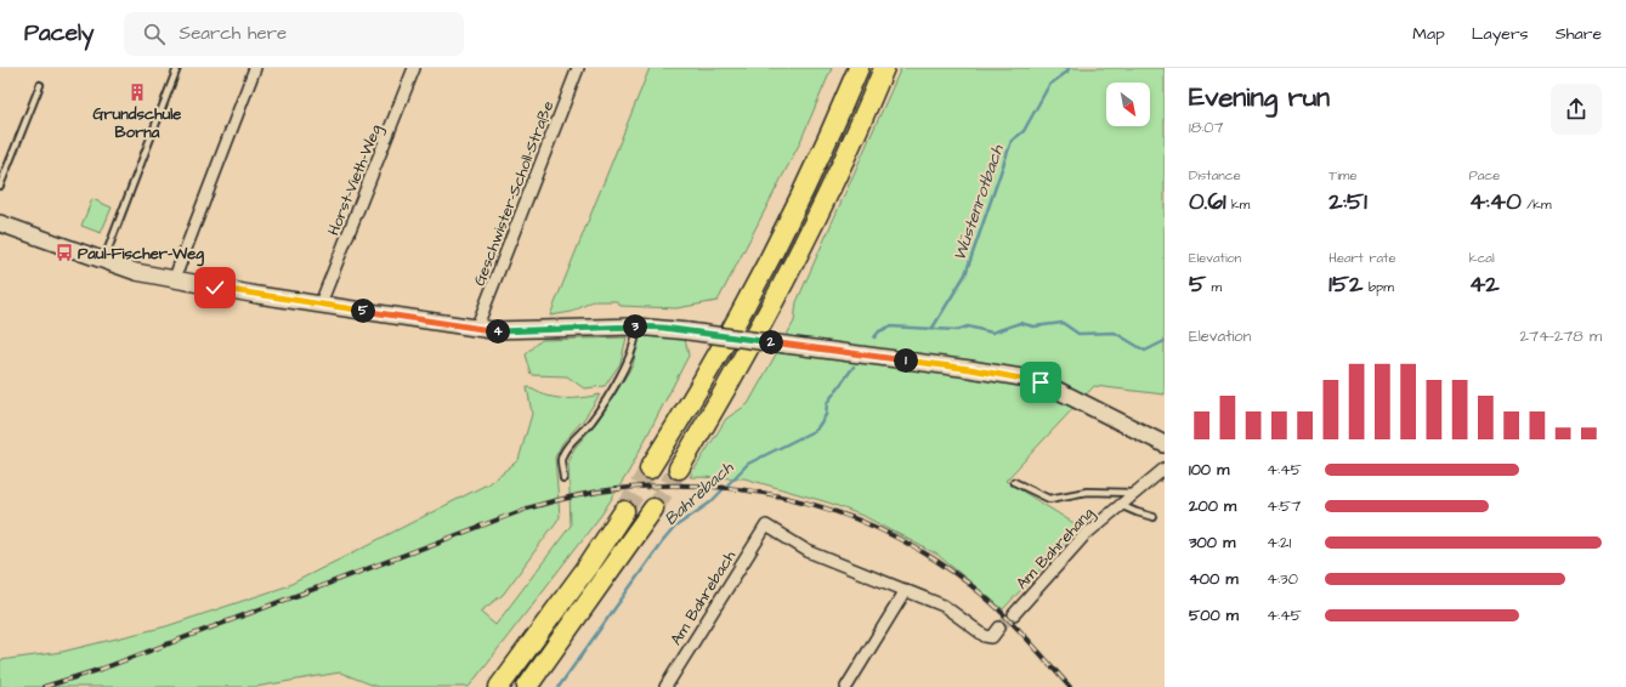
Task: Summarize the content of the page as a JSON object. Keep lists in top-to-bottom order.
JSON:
{
  "streets": {
    "street": [
      "Horst-Vieth-Weg",
      "Geschwister-Scholl-Straße",
      "Am Bahrehang",
      "Am Bahrebach"
    ]
  },
  "water": ["Wüstenrotbach", "Bahrebach"],
  "places": {
    "building": ["Grundschule Borna"],
    "bus stop": ["Paul-Fischer-Weg"]
  },
  "north": "bottom right",
  "page": {
    "header": "Pacely",
    "search": "Search here",
    "nav": ["Map", "Layers", "Share"],
    "heading": ["Evening run", "18:07"],
    "stats": [
      ["Distance", "0.61 km"],
      ["Time", "2:51"],
      ["Pace", "4:40 /km"],
      ["Elevation", "5 m"],
      ["Heart rate", "152 bpm"],
      ["kcal", "42"]
    ],
    "pins": [
      "5",
      "3",
      "4",
      "2",
      "1"
    ],
    "chart": ["Elevation", "274–278 m"],
    "list": [
      {
        "name": "100 m",
        "note": "4:45"
      },
      {
        "name": "200 m",
        "note": "4:57"
      },
      {
        "name": "300 m",
        "note": "4:21"
      },
      {
        "name": "400 m",
        "note": "4:30"
      },
      {
        "name": "500 m",
        "note": "4:45"
      }
    ]
  }
}
